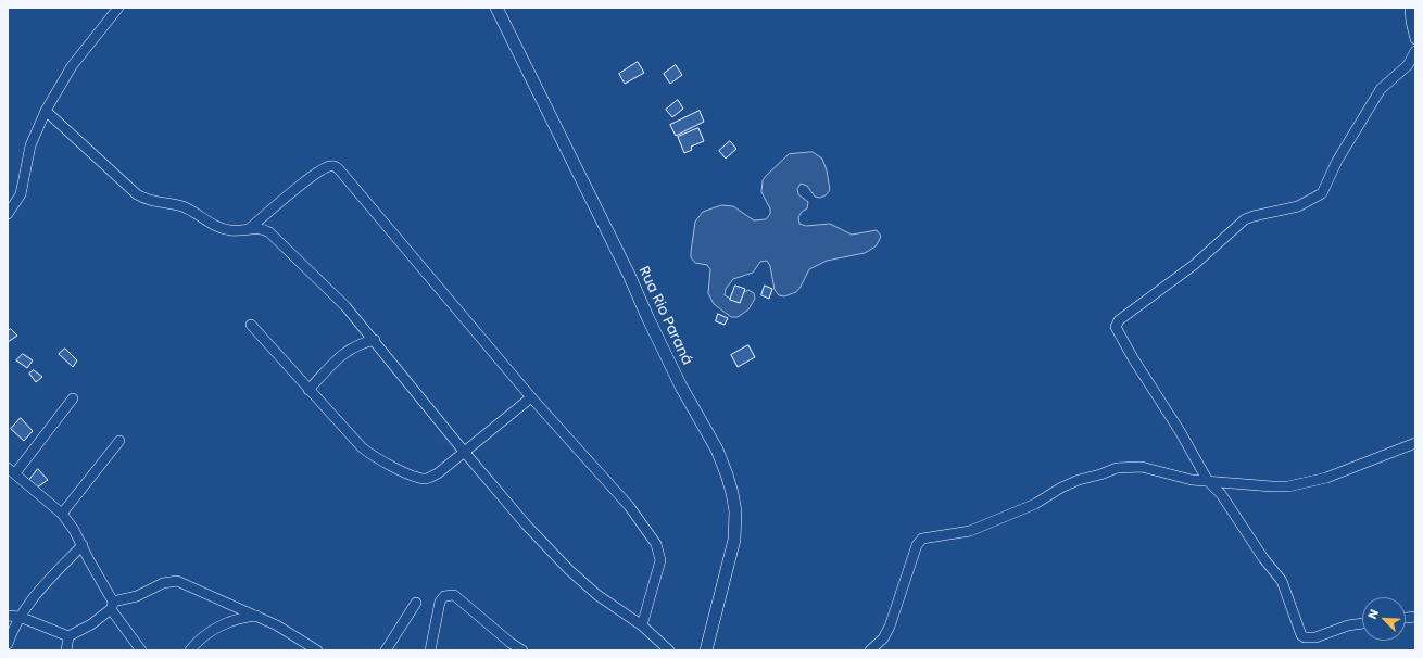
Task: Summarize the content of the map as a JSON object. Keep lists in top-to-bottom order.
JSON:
{
  "streets": {
    "street": ["Rua Rio Paraná"]
  },
  "north": "top left"
}
